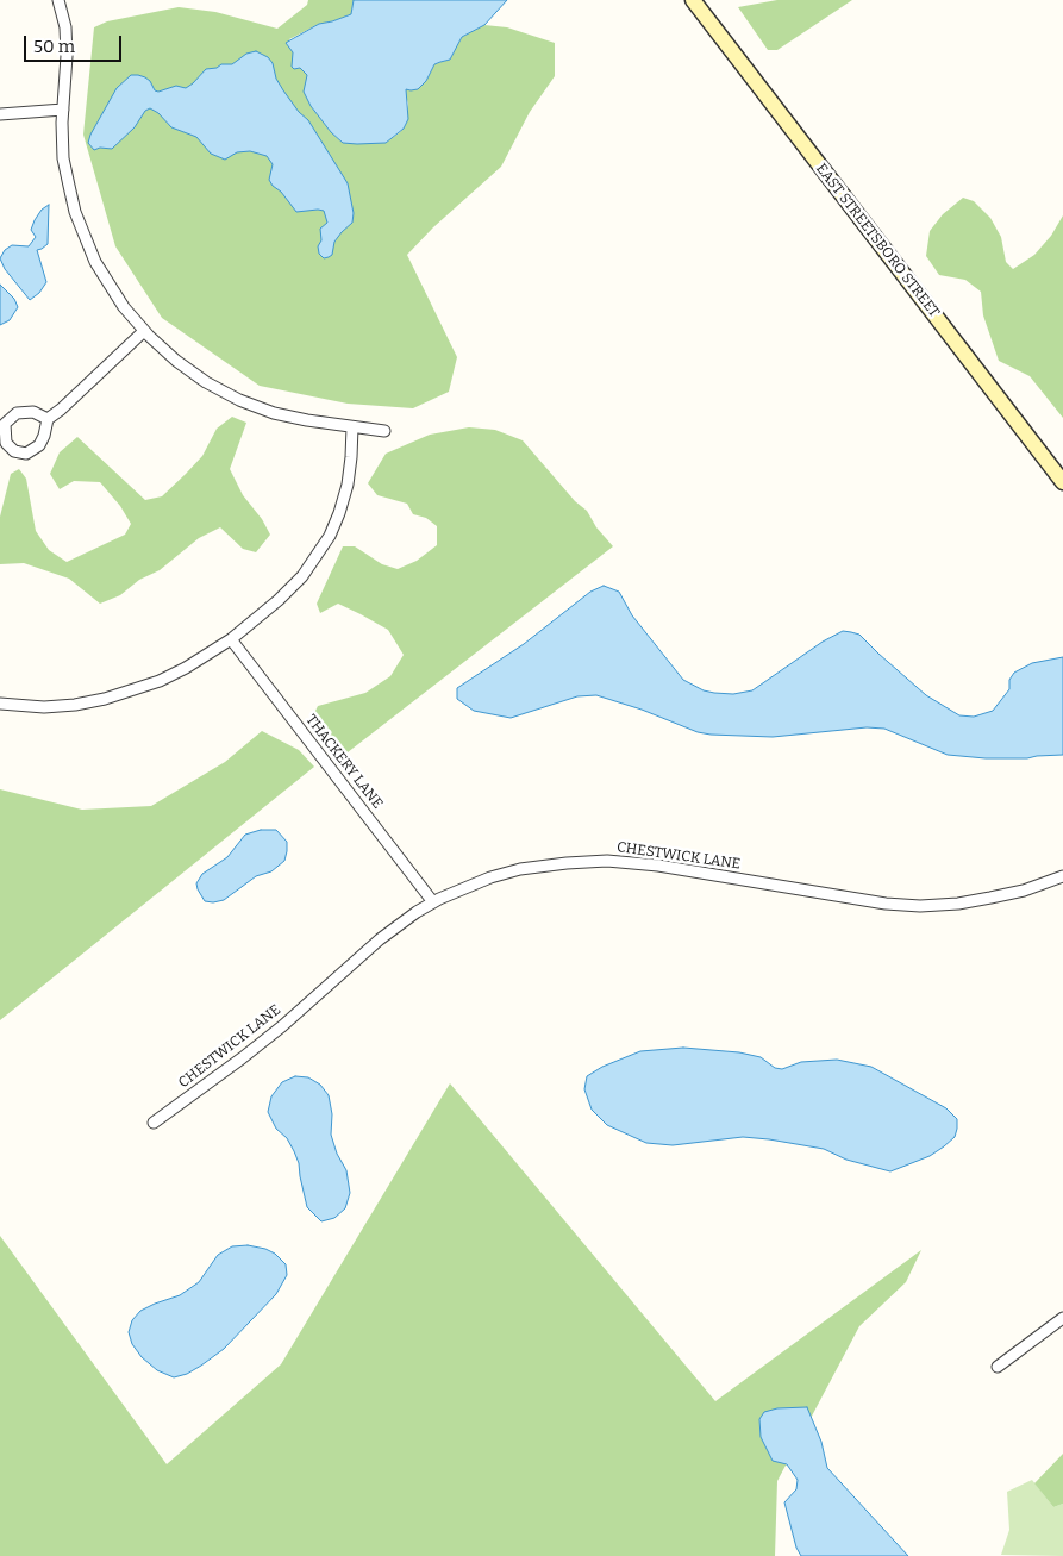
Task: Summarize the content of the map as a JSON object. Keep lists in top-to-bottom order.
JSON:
{
  "streets": {
    "main road": ["EAST STREETSBORO STREET"],
    "street": ["THACKERY LANE", "CHESTWICK LANE"]
  },
  "crossings": [
    ["THACKERY LANE", "CHESTWICK LANE"]
  ],
  "scale_bar": "50 m"
}
